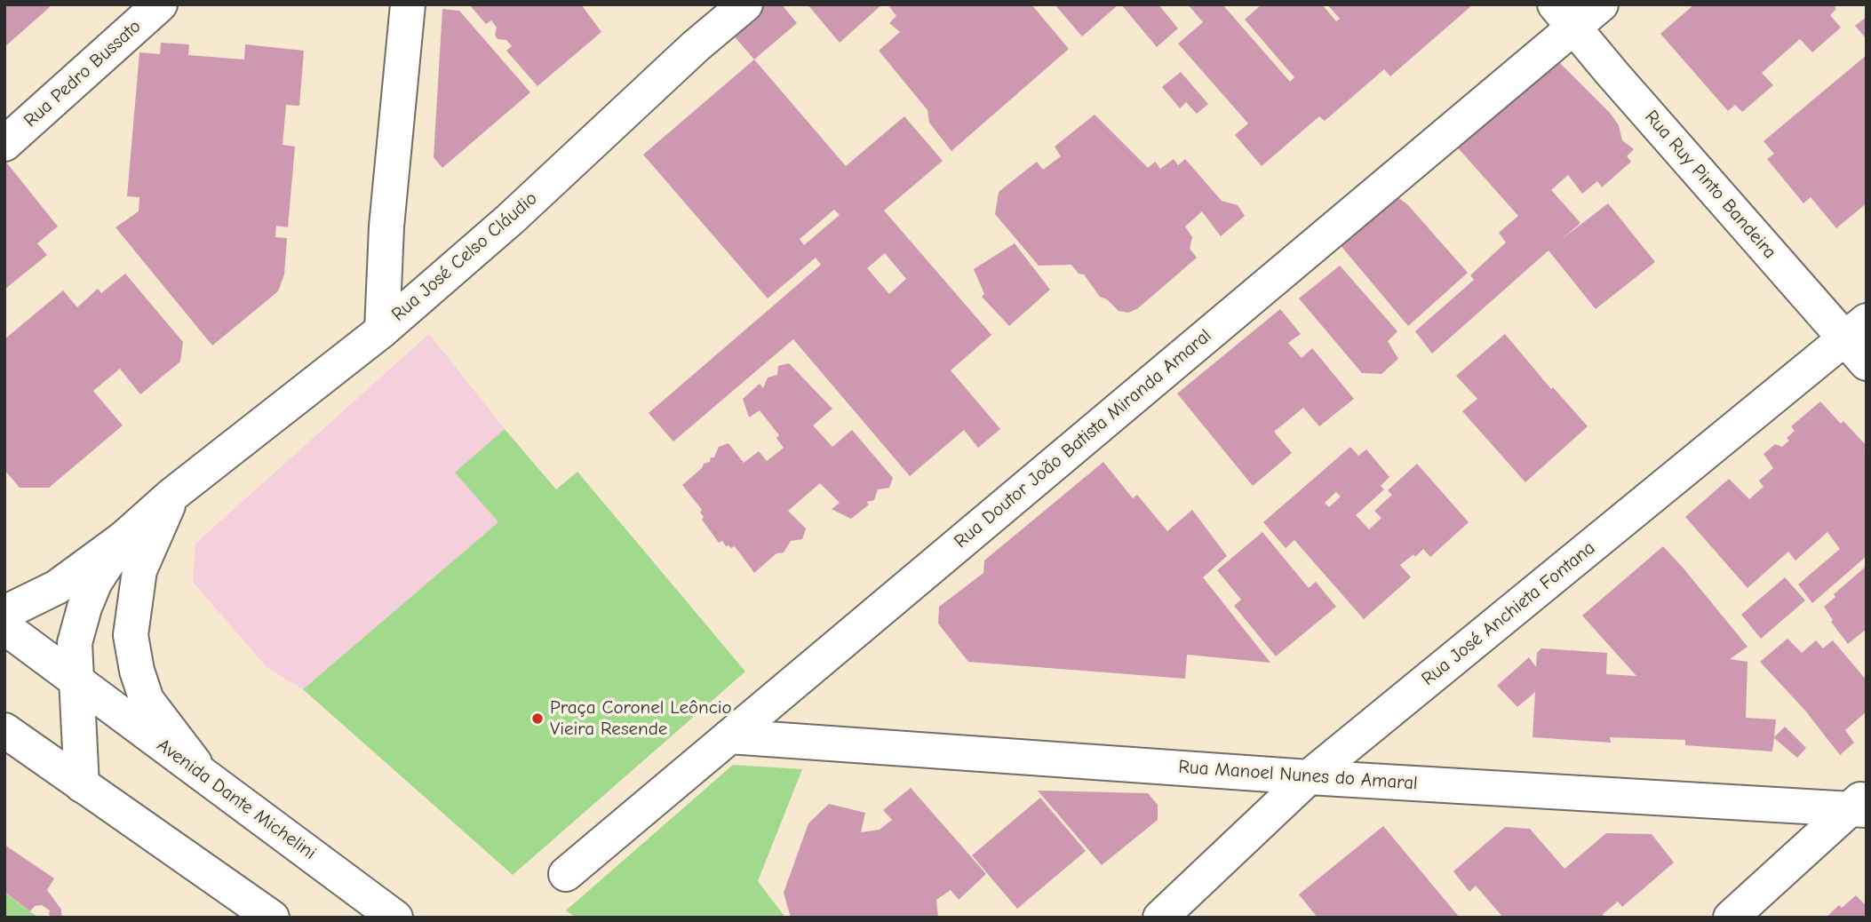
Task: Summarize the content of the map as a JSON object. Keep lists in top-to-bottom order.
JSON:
{
  "streets": {
    "street": [
      "Rua Pedro Bussato",
      "Rua Ruy Pinto Bandeira",
      "Rua José Celso Cláudio",
      "Rua Doutor João Batista Miranda Amaral",
      "Rua José Anchieta Fontana",
      "Rua Manoel Nunes do Amaral",
      "Avenida Dante Michelini"
    ]
  },
  "crossings": [
    ["Rua Ruy Pinto Bandeira", "Rua Doutor João Batista Miranda Amaral"],
    ["Rua Ruy Pinto Bandeira", "Rua José Anchieta Fontana"],
    ["Rua José Celso Cláudio", "Avenida Dante Michelini"],
    ["Rua Doutor João Batista Miranda Amaral", "Rua Manoel Nunes do Amaral"],
    ["Rua José Anchieta Fontana", "Rua Manoel Nunes do Amaral"]
  ],
  "places": ["Praça Coronel Leôncio Vieira Resende"]
}
